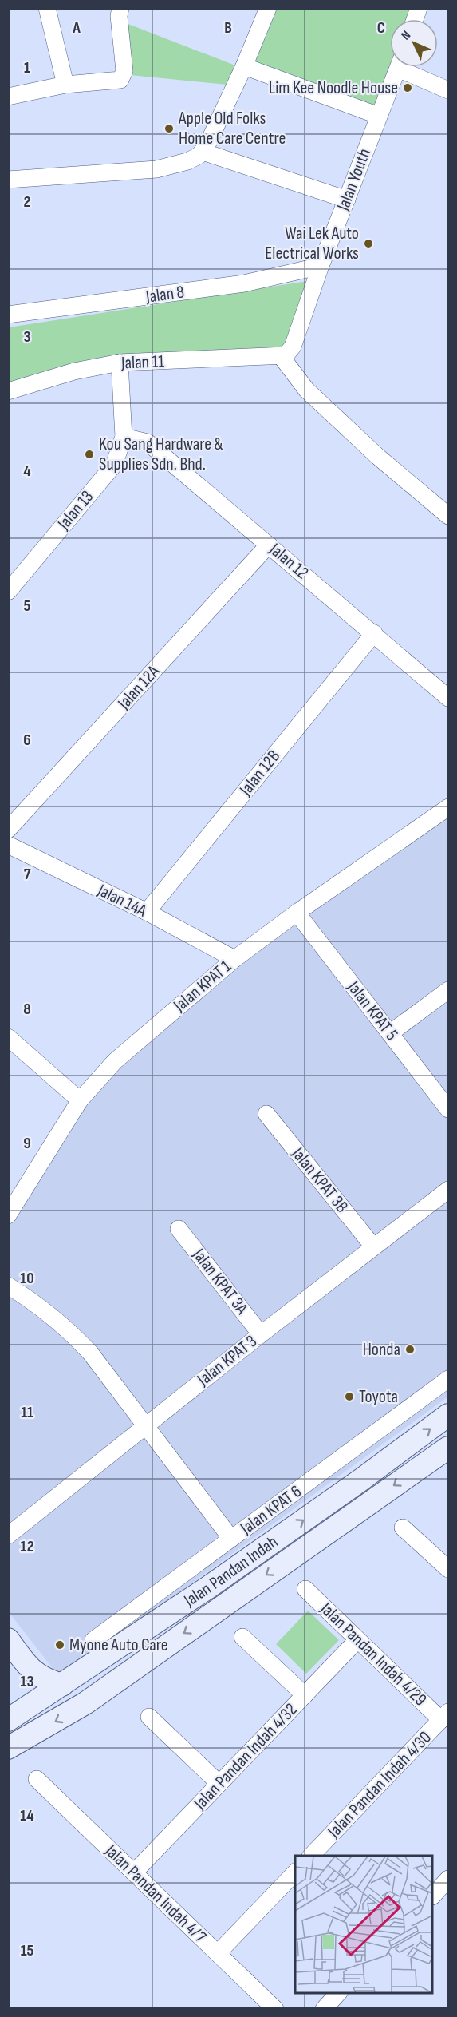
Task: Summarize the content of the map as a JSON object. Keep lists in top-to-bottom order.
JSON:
{
  "streets": {
    "main road": ["Jalan Pandan Indah"],
    "street": [
      "Jalan Youth",
      "Jalan 8",
      "Jalan 11",
      "Jalan 13",
      "Jalan 12",
      "Jalan 12A",
      "Jalan 12B",
      "Jalan 14A",
      "Jalan KPAT 1",
      "Jalan KPAT 5",
      "Jalan KPAT 3B",
      "Jalan KPAT 3A",
      "Jalan KPAT 3",
      "Jalan KPAT 6",
      "Jalan Pandan Indah 4/29",
      "Jalan Pandan Indah 4/32",
      "Jalan Pandan Indah 4/30",
      "Jalan Pandan Indah 4/7"
    ]
  },
  "crossings": [
    ["Jalan Youth", "Jalan 8"],
    ["Jalan Youth", "Jalan 11"],
    ["Jalan 11", "Jalan 13"],
    ["Jalan 13", "Jalan 12"],
    ["Jalan 12", "Jalan 12A"],
    ["Jalan 12", "Jalan 12B"],
    ["Jalan 12B", "Jalan 14A"],
    ["Jalan 14A", "Jalan KPAT 1"],
    ["Jalan KPAT 1", "Jalan KPAT 5"],
    ["Jalan KPAT 3B", "Jalan KPAT 3"],
    ["Jalan KPAT 3A", "Jalan KPAT 3"],
    ["Jalan Pandan Indah 4/29", "Jalan Pandan Indah 4/32"],
    ["Jalan Pandan Indah 4/29", "Jalan Pandan Indah 4/30"],
    ["Jalan Pandan Indah 4/32", "Jalan Pandan Indah 4/7"]
  ],
  "places": [
    "Lim Kee Noodle House",
    "Apple Old Folks Home Care Centre",
    "Wai Lek Auto Electrical Works",
    "Kou Sang Hardware & Supplies Sdn. Bhd.",
    "Honda",
    "Toyota",
    "Myone Auto Care"
  ],
  "north": "top left",
  "grid": {
    "columns": ["A", "B", "C"],
    "rows": [
      "1",
      "2",
      "3",
      "4",
      "5",
      "6",
      "7",
      "8",
      "9",
      "10",
      "11",
      "12",
      "13",
      "14",
      "15"
    ]
  }
}
